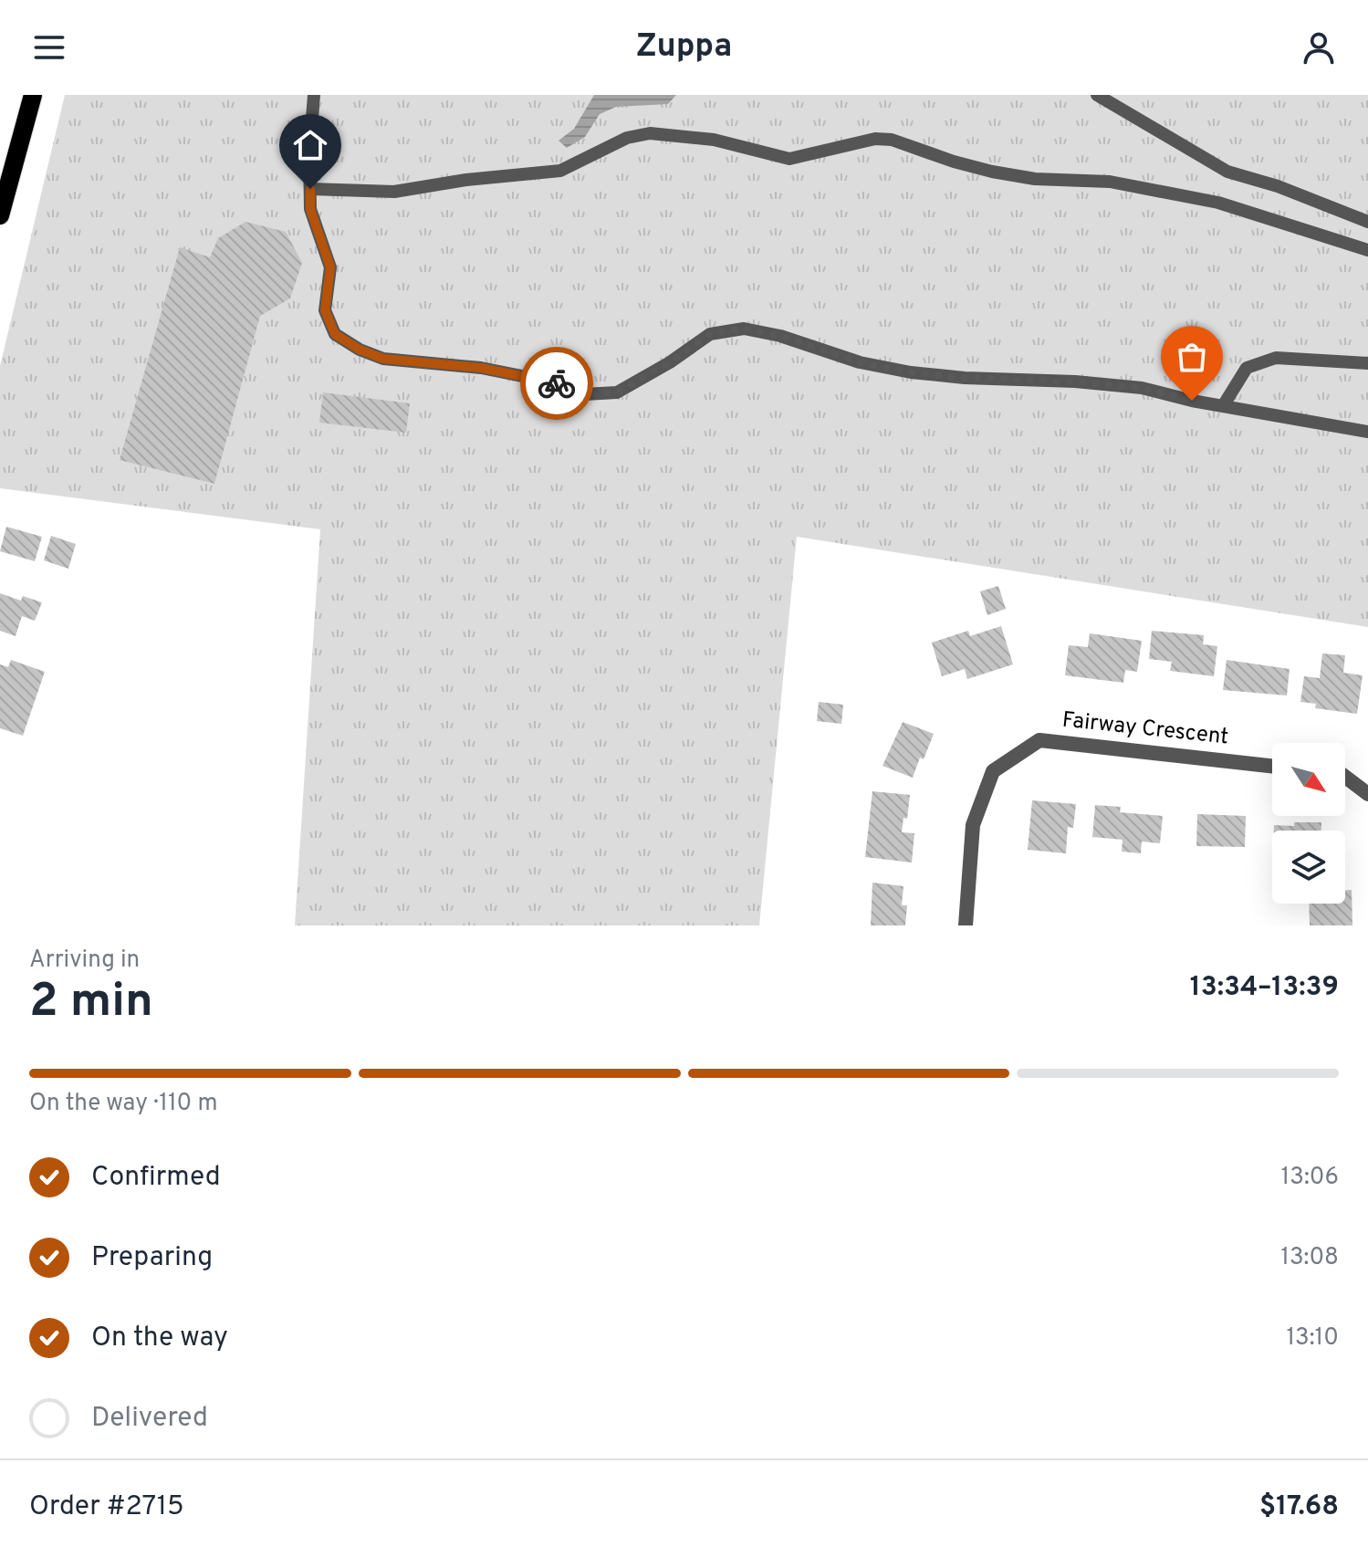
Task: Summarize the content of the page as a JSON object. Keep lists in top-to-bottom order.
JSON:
{
  "streets": {
    "street": ["Fairway Crescent"]
  },
  "north": "bottom right",
  "page": {
    "header": "Zuppa",
    "heading": ["2 min", "Arriving in", "13:34–13:39"],
    "panel": ["Order #2715", "$17.68"],
    "bar": "On the way · 110 m",
    "list": [
      ["Confirmed", "13:06"],
      ["Preparing", "13:08"],
      ["On the way", "13:10"],
      "Delivered"
    ]
  }
}
